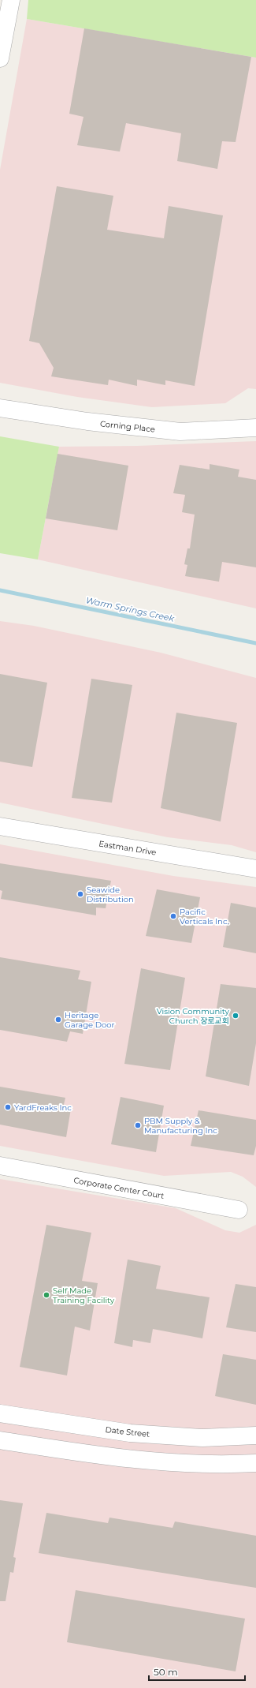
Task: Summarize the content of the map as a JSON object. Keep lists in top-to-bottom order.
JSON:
{
  "streets": {
    "street": [
      "Corning Place",
      "Eastman Drive",
      "Corporate Center Court",
      "Date Street"
    ]
  },
  "water": ["Warm Springs Creek"],
  "places": [
    "Seawide Distribution",
    "Pacific Verticals Inc.",
    "Vision Community Church 장로교회",
    "Heritage Garage Door",
    "YardFreaks Inc",
    "PBM Supply & Manufacturing Inc",
    "Self Made Training Facility"
  ],
  "scale_bar": "50 m"
}
